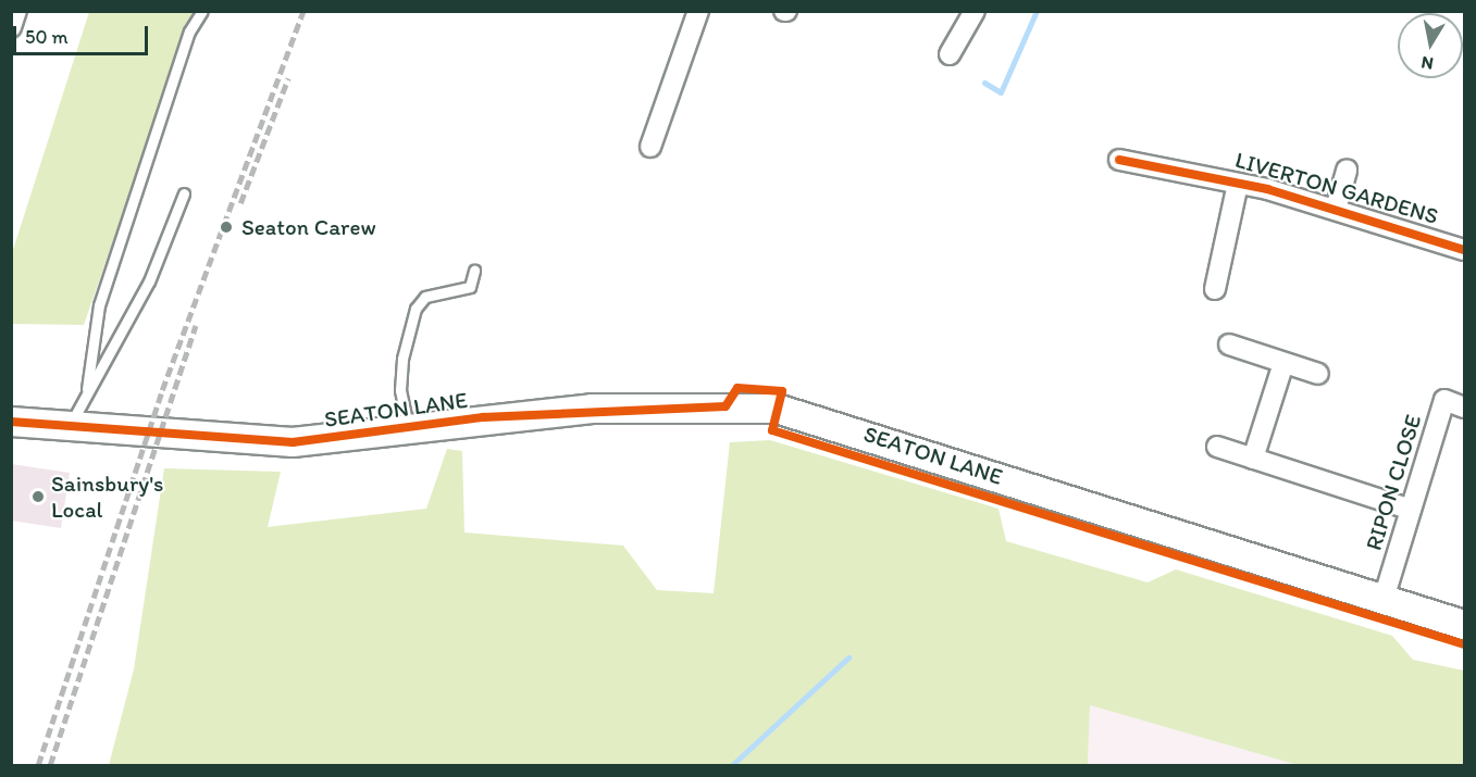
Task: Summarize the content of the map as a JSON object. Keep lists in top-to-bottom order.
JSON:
{
  "streets": {
    "main road": ["SEATON LANE"],
    "street": ["LIVERTON GARDENS", "RIPON CLOSE"]
  },
  "crossings": [
    ["SEATON LANE", "RIPON CLOSE"]
  ],
  "places": ["Seaton Carew", "Sainsbury's Local"],
  "scale_bar": "50 m",
  "north": "bottom"
}
